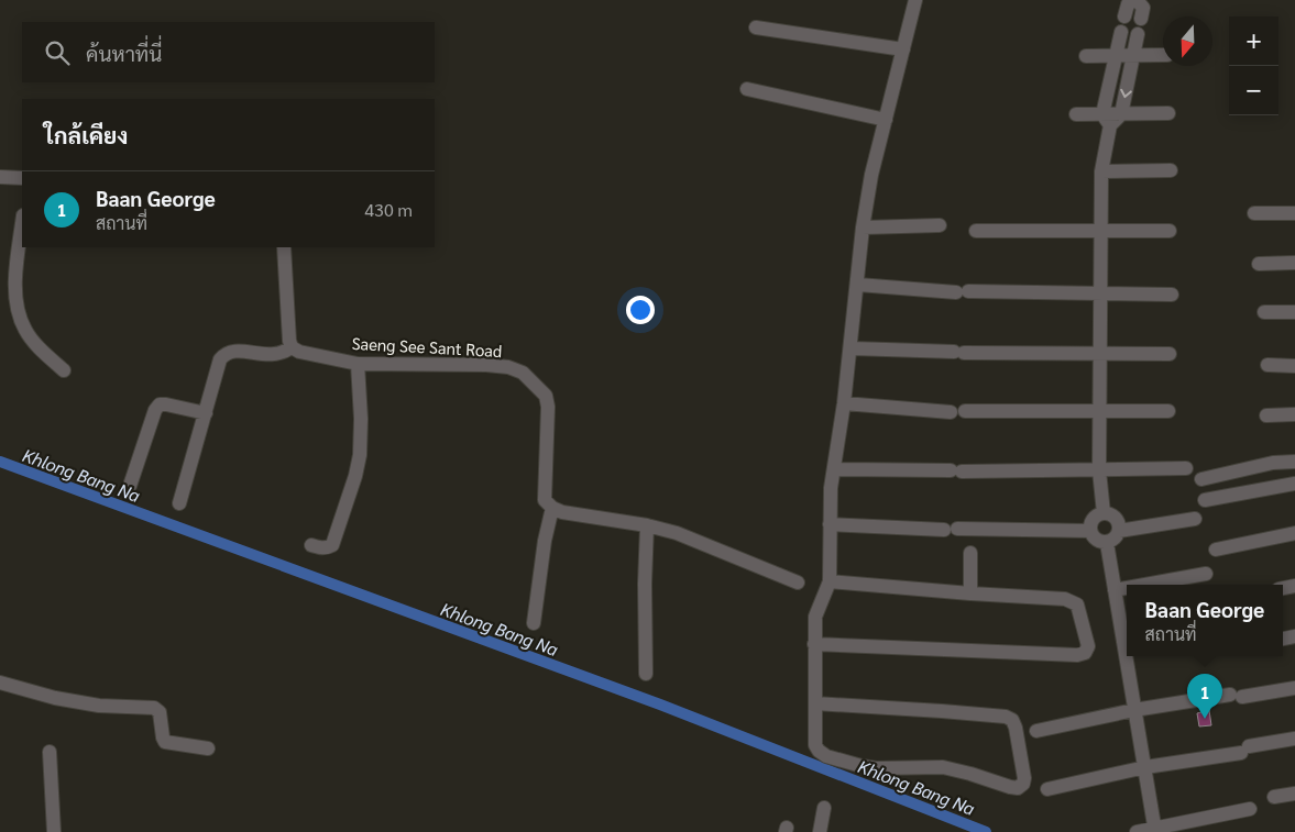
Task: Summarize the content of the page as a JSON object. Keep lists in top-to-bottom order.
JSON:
{
  "streets": {
    "street": ["Saeng See Sant Road"]
  },
  "water": ["Khlong Bang Na"],
  "north": "bottom",
  "page": {
    "map_buttons": ["+", "−"],
    "search": "ค้นหาที่นี่",
    "heading": "ใกล้เคียง",
    "list": [
      {
        "mark": "1",
        "name": "Baan George",
        "note": "สถานที่",
        "value": "430 m"
      }
    ],
    "popup": ["Baan George", "สถานที่"],
    "pins": "1"
  }
}
